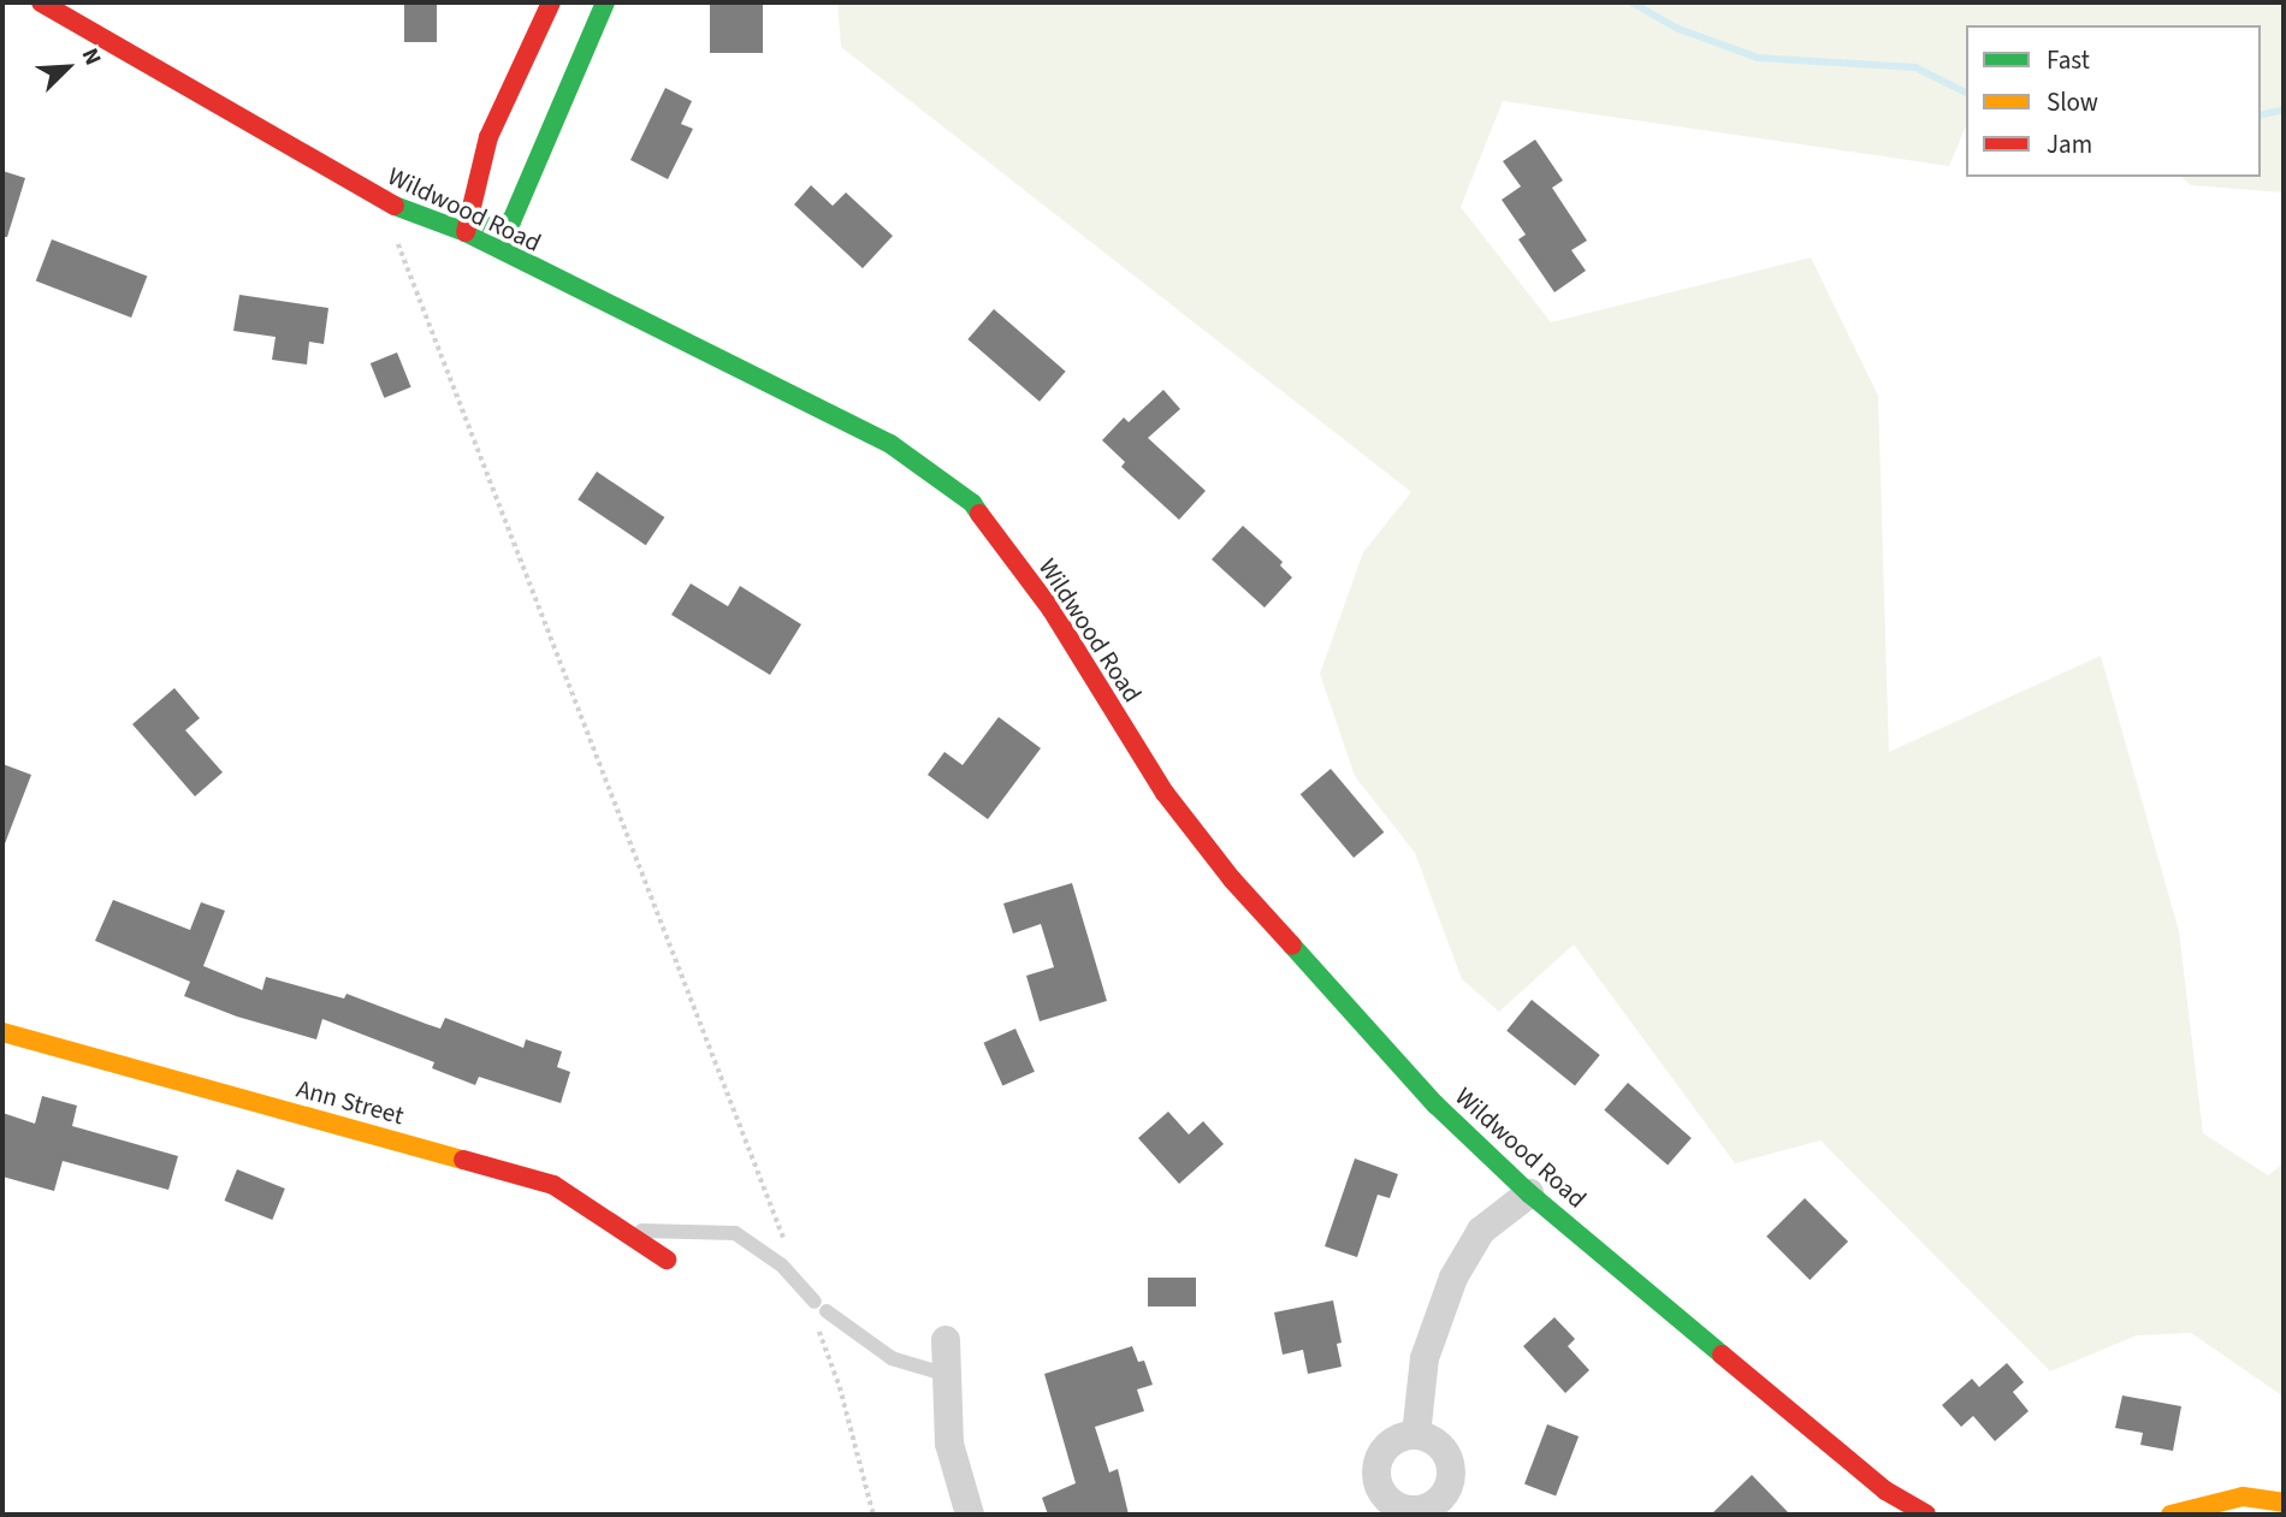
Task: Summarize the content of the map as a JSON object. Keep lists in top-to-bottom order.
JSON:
{
  "streets": {
    "street": ["Wildwood Road", "Ann Street"]
  },
  "legend": ["Fast", "Slow", "Jam"],
  "north": "top right"
}
